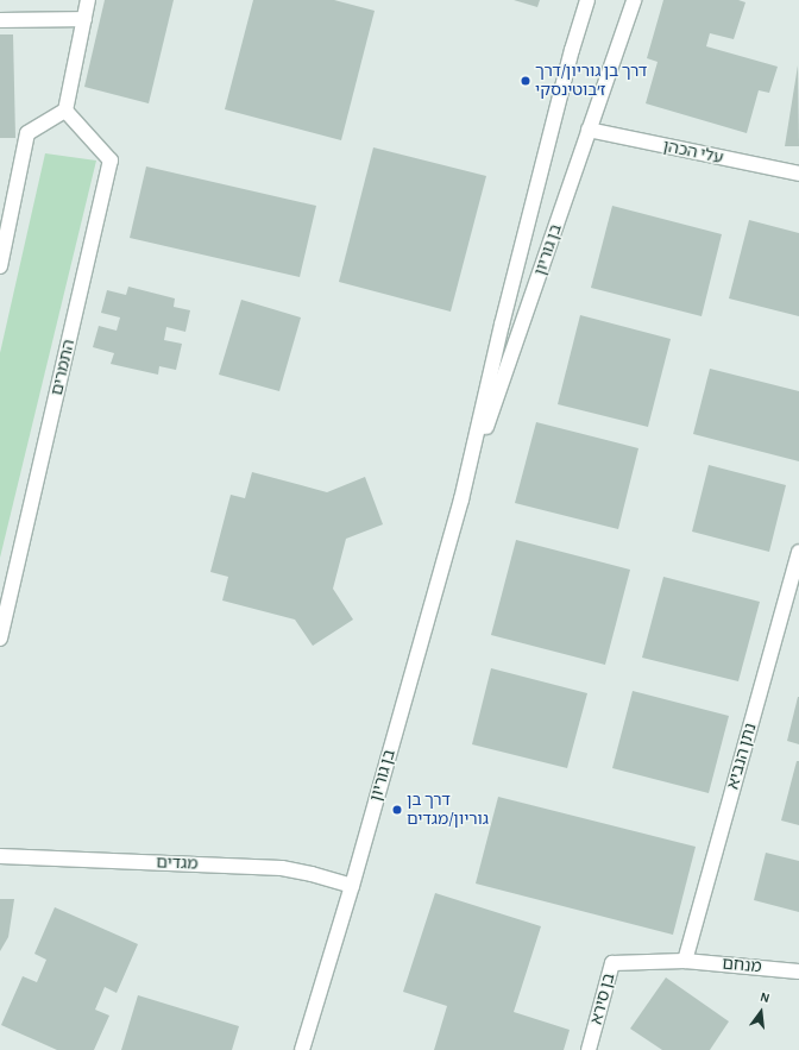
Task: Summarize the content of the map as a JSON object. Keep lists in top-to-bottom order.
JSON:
{
  "streets": {
    "street": [
      "עלי הכהן",
      "בן גוריון",
      "התמרים",
      "נתן הנביא",
      "מגדים",
      "מנחם",
      "בן סירא"
    ]
  },
  "crossings": [
    ["עלי הכהן", "בן גוריון"],
    ["בן גוריון", "מגדים"],
    ["נתן הנביא", "מנחם"],
    ["נתן הנביא", "בן סירא"],
    ["מנחם", "בן סירא"]
  ],
  "places": ["דרך בן גוריון/דרך ז׳בוטינסקי", "דרך בן גוריון/מגדים"],
  "north": "top"
}
